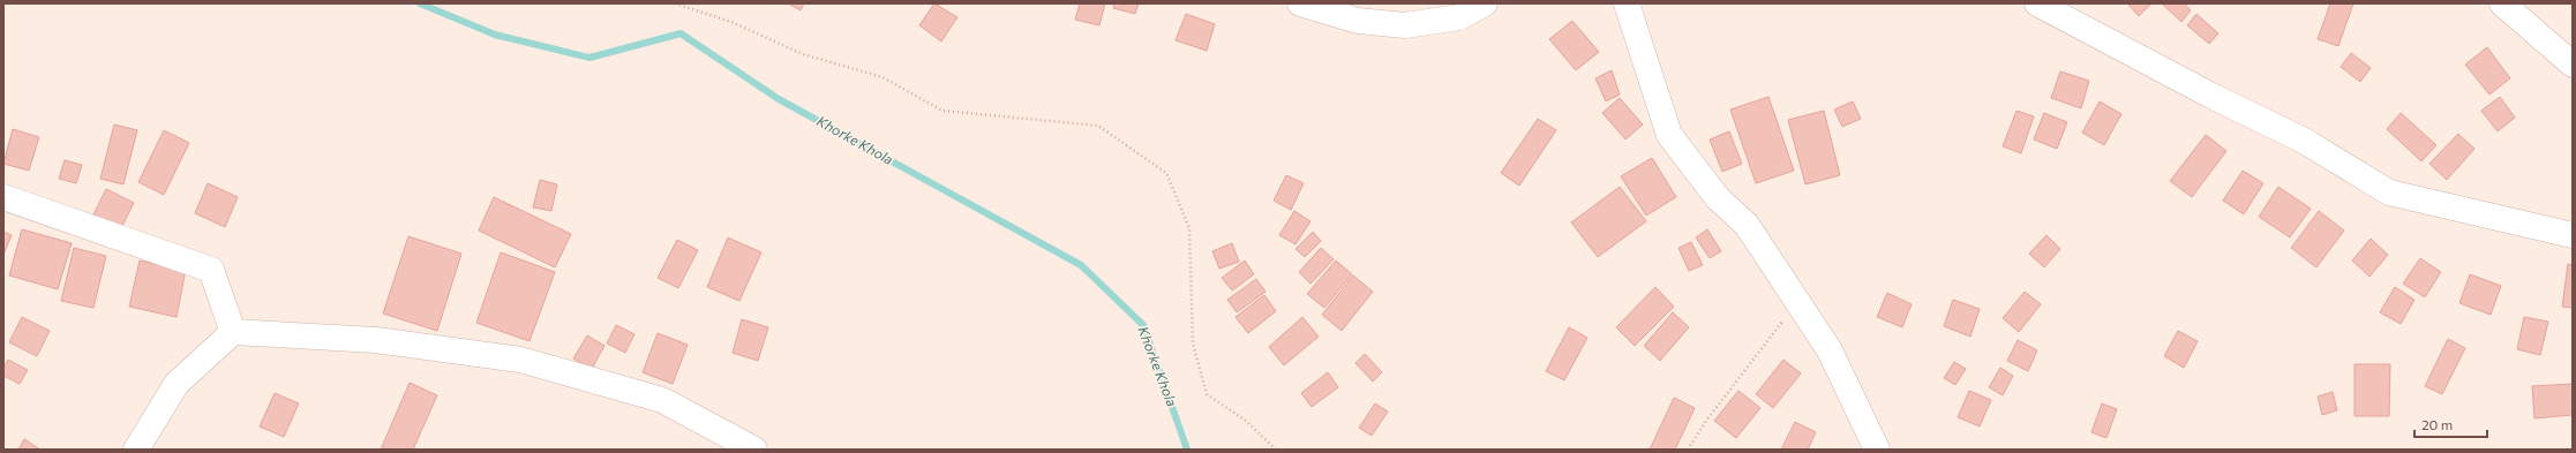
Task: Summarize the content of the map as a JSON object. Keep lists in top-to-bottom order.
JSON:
{
  "water": ["Khorke Khola"],
  "scale_bar": "20 m"
}
